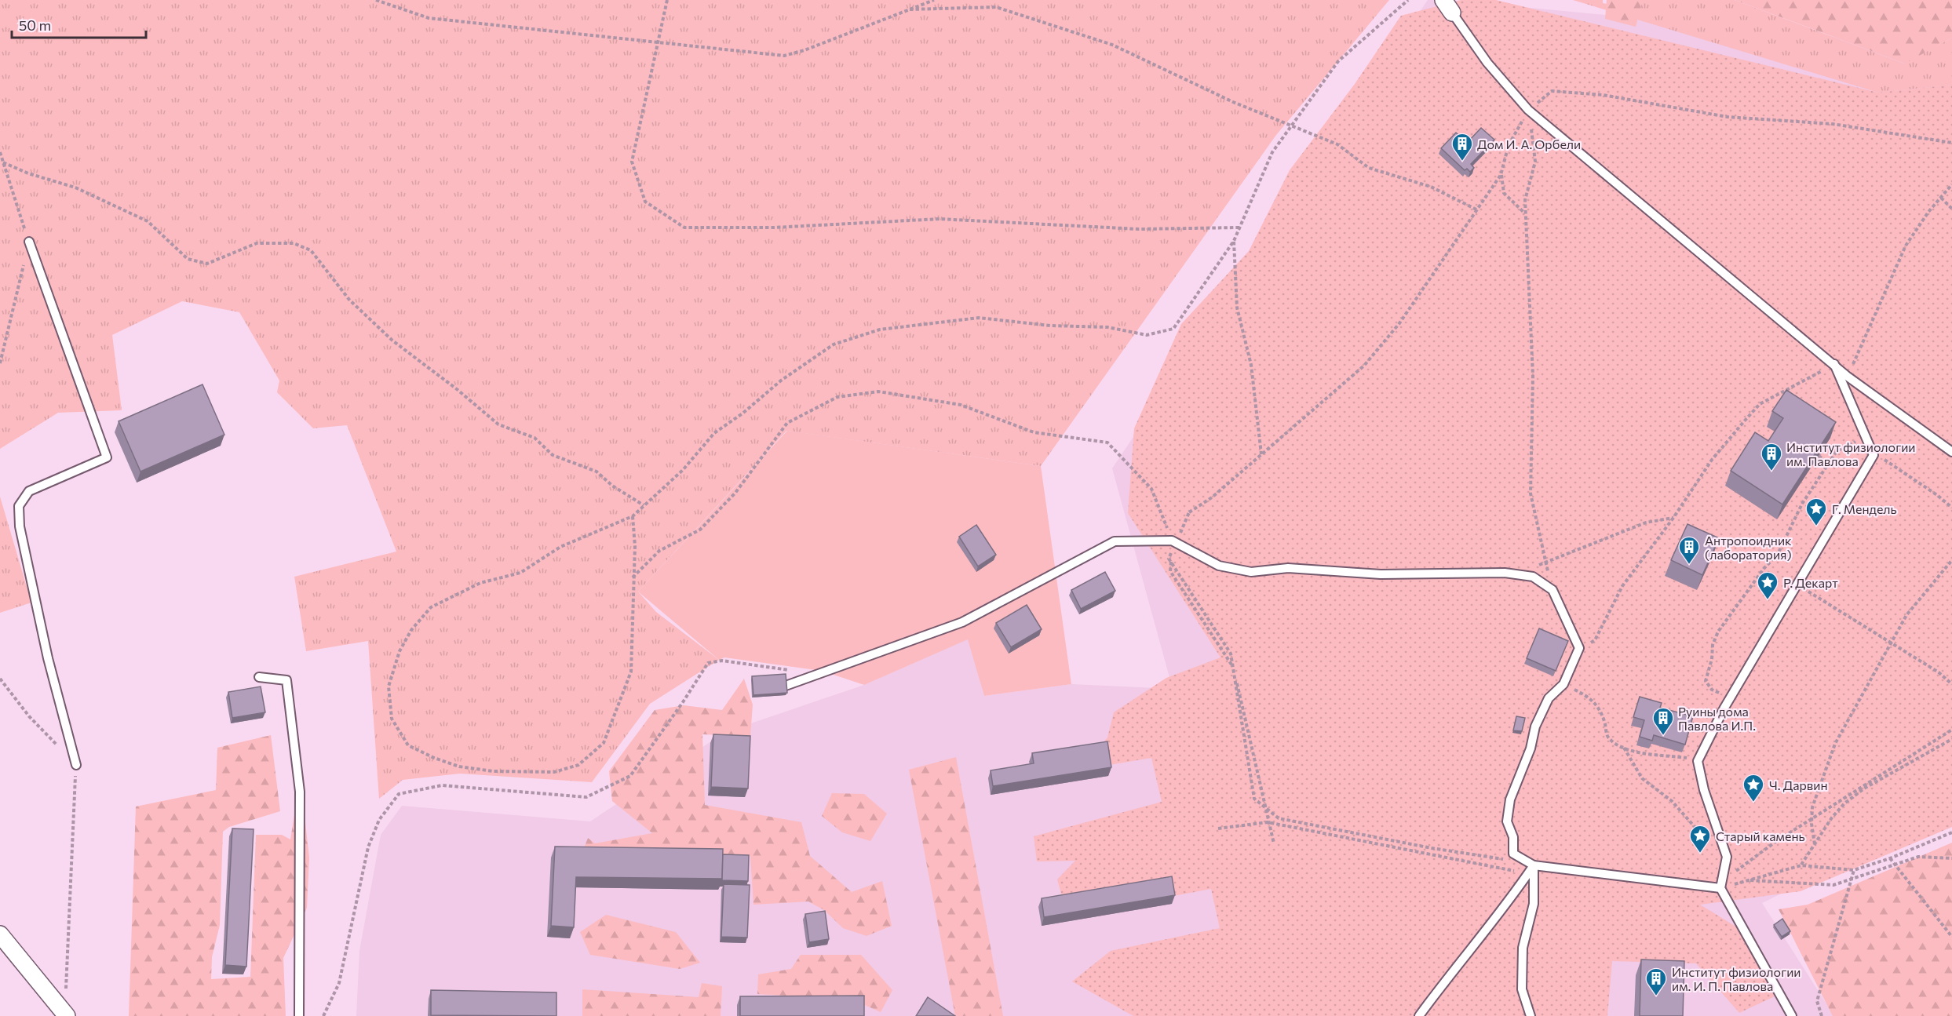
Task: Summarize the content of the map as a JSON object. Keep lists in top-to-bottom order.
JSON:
{
  "places": {
    "building": [
      "Дом И. А. Орбели",
      "Институт физиологии им. Павлова",
      "Антропоидник (лаборатория)",
      "Руины дома Павлова И.П.",
      "Институт физиологии им. И. П. Павлова"
    ],
    "place": [
      "Г. Мендель",
      "Р. Декарт",
      "Ч. Дарвин",
      "Старый камень"
    ]
  },
  "scale_bar": "50 m"
}
